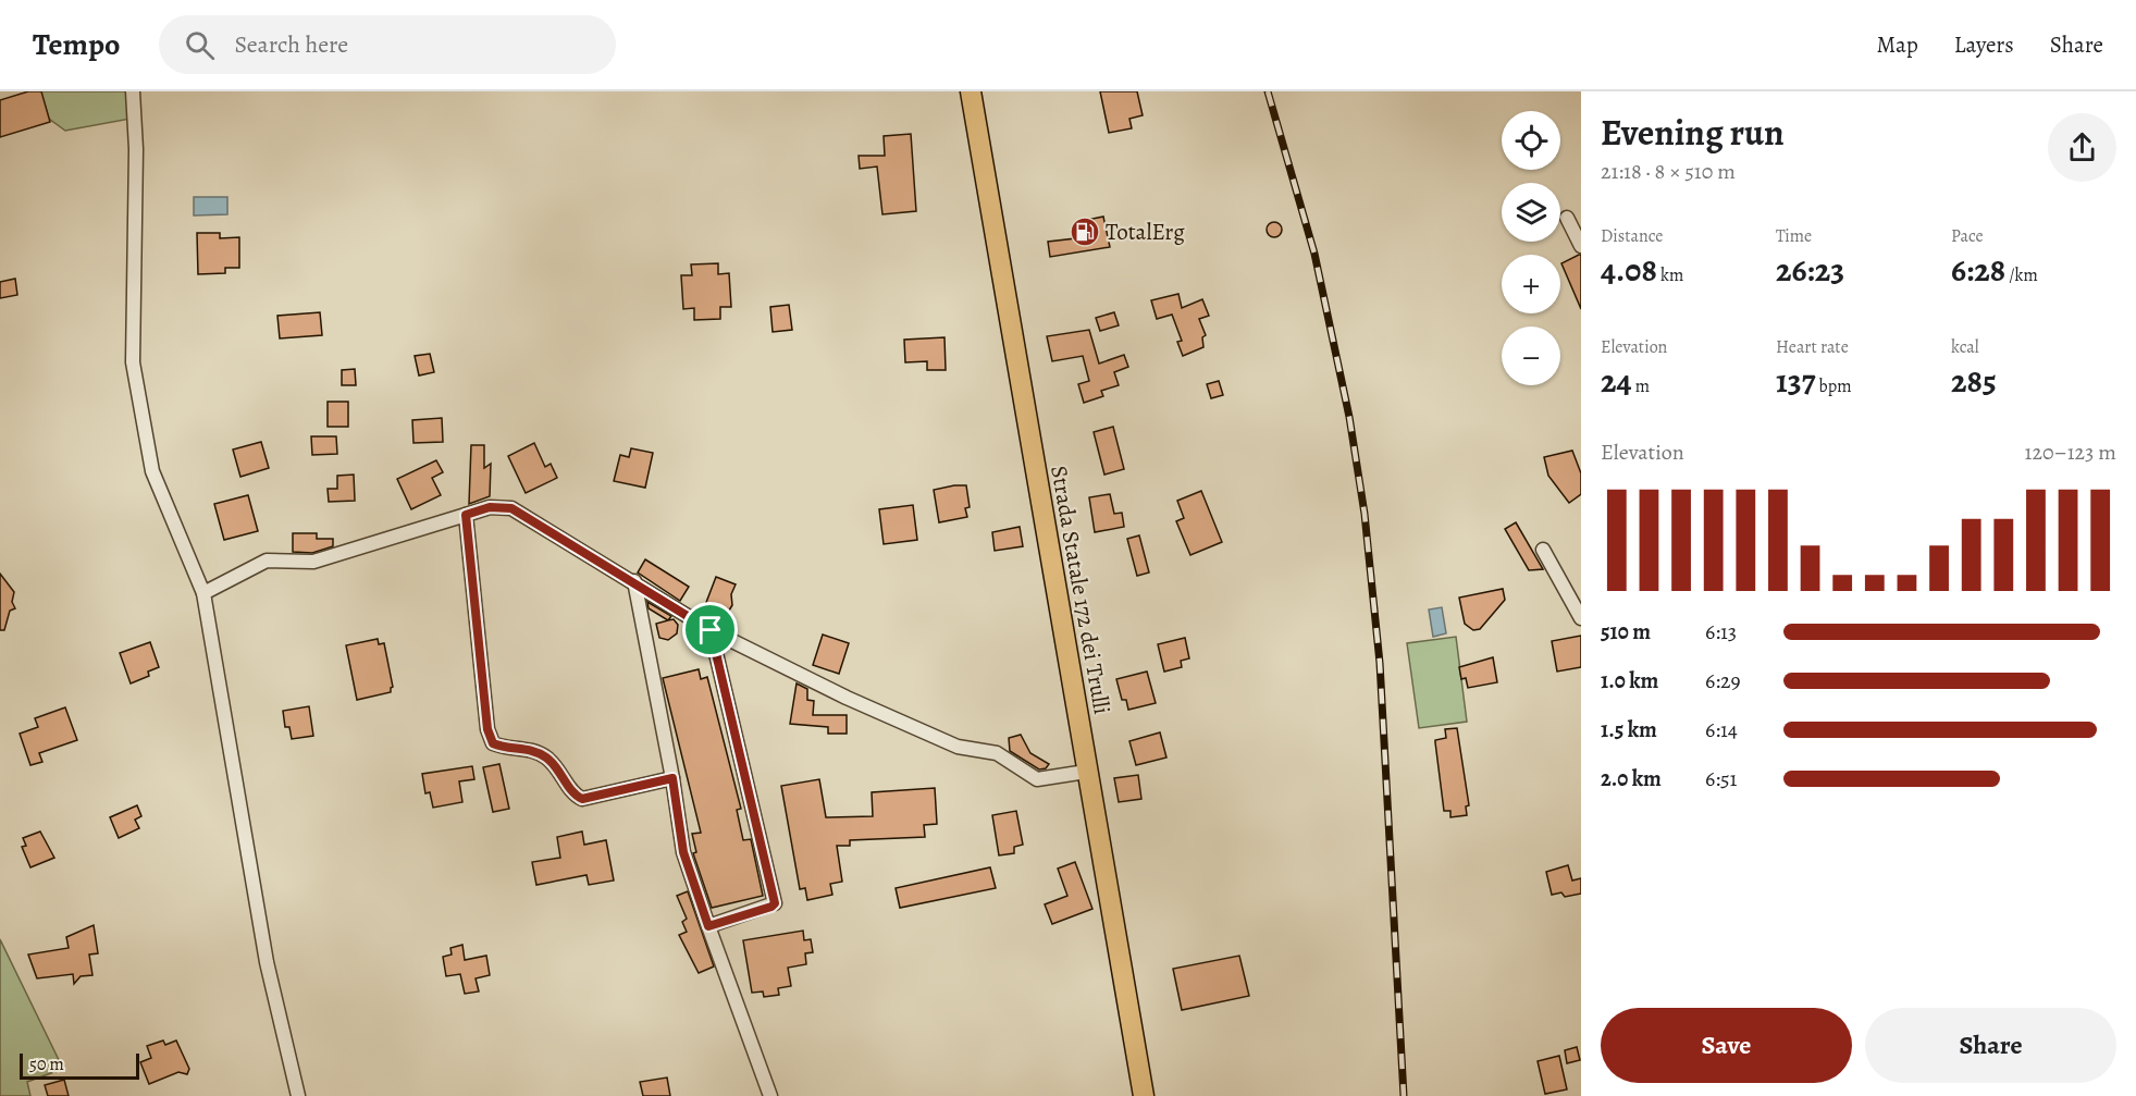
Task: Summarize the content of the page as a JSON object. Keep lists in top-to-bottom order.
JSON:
{
  "streets": {
    "main road": ["Strada Statale 172 dei Trulli"]
  },
  "places": {
    "fuel station": ["TotalErg"]
  },
  "scale_bar": "50 m",
  "page": {
    "header": "Tempo",
    "search": "Search here",
    "nav": ["Map", "Layers", "Share"],
    "heading": ["Evening run", "21:18 · 8 × 510 m"],
    "map_buttons": ["+", "−"],
    "stats": [
      ["Distance", "4.08 km"],
      ["Time", "26:23"],
      ["Pace", "6:28 /km"],
      ["Elevation", "24 m"],
      ["Heart rate", "137 bpm"],
      ["kcal", "285"]
    ],
    "chart": ["Elevation", "120–123 m"],
    "list": [
      {
        "name": "510 m",
        "note": "6:13"
      },
      {
        "name": "1.0 km",
        "note": "6:29"
      },
      {
        "name": "1.5 km",
        "note": "6:14"
      },
      {
        "name": "2.0 km",
        "note": "6:51"
      }
    ],
    "buttons": ["Save", "Share"],
    "scale": "50 m"
  }
}
